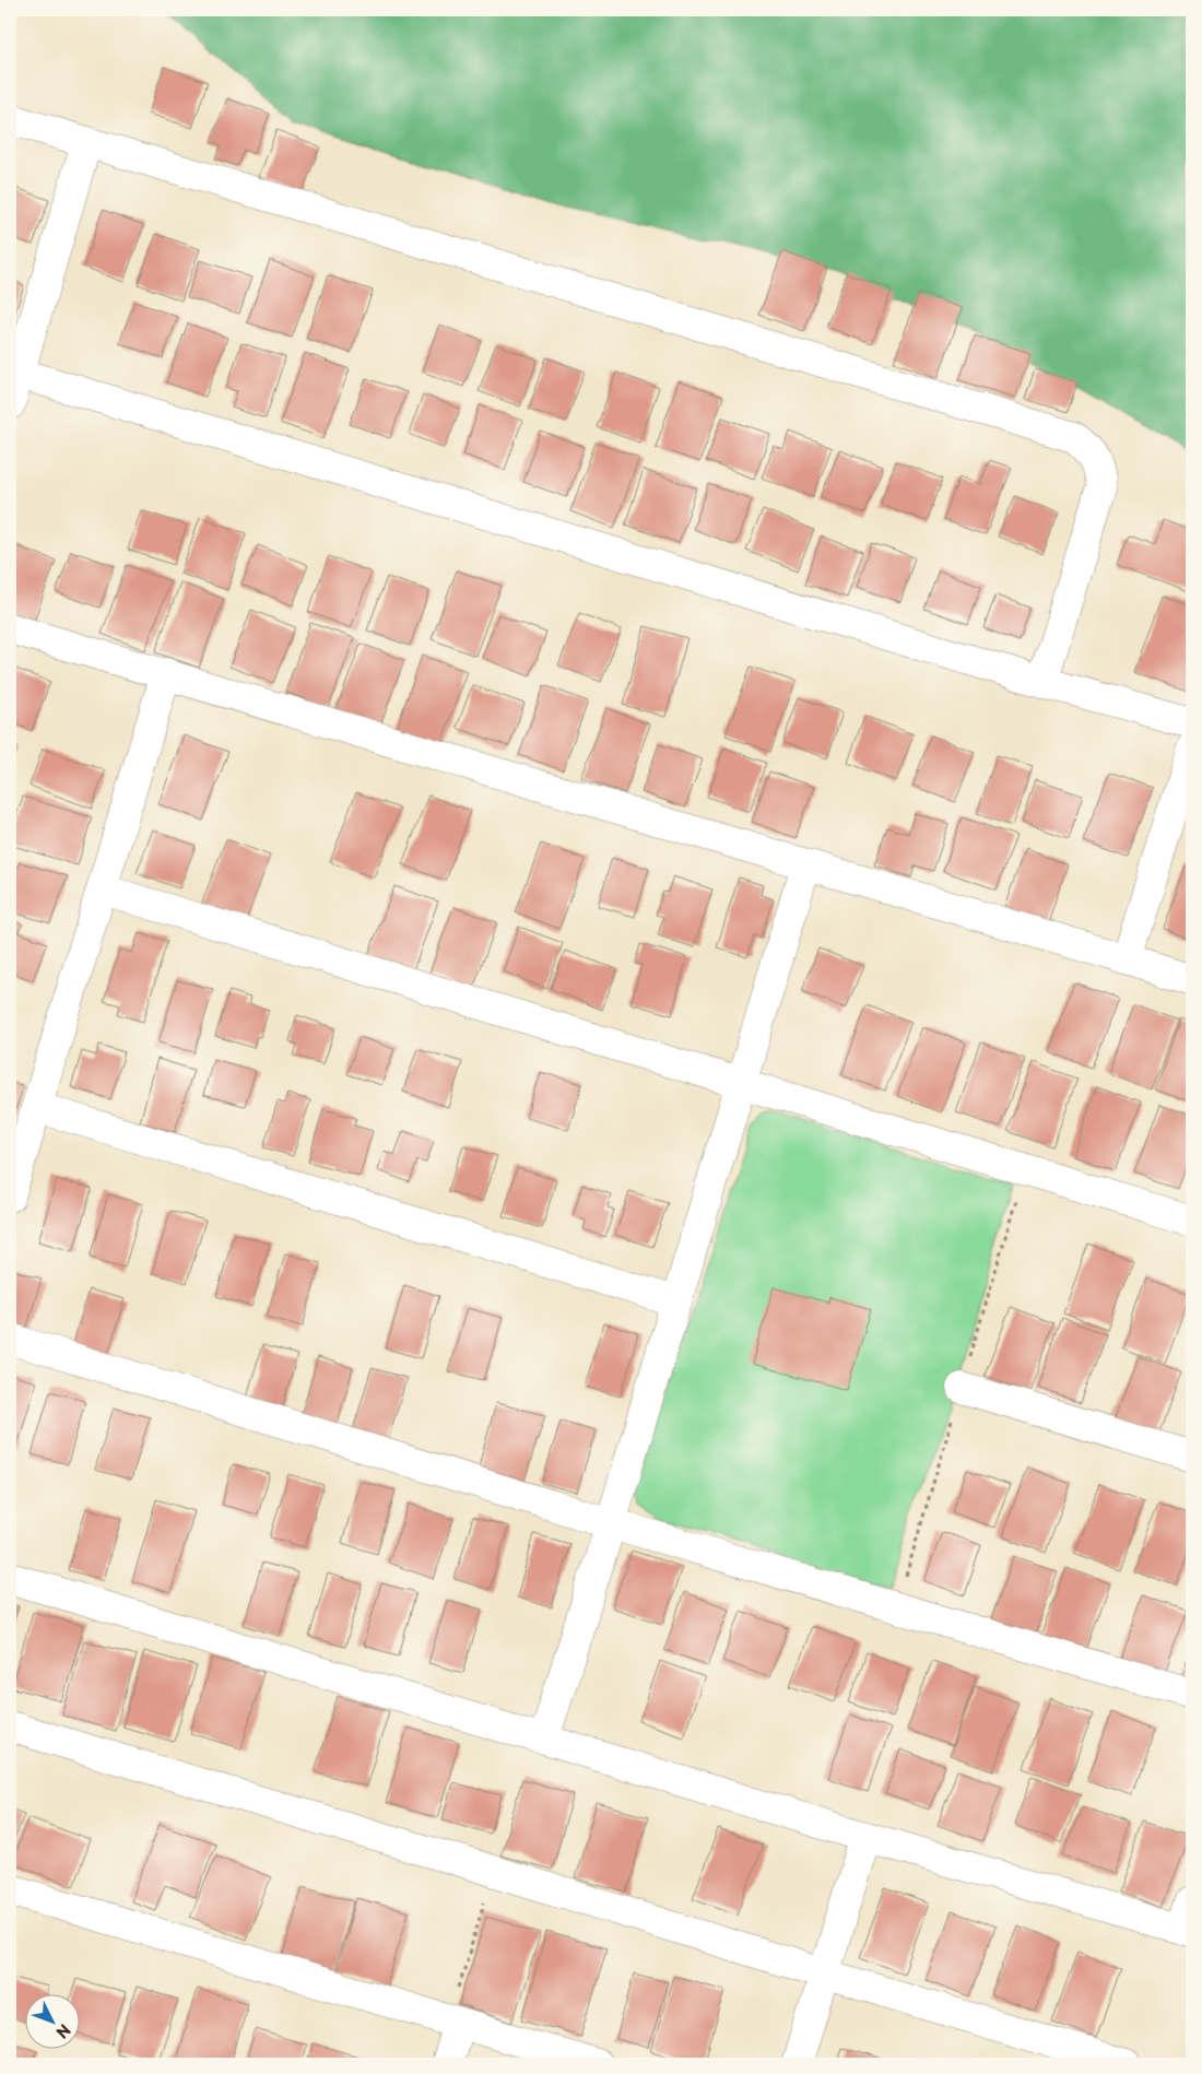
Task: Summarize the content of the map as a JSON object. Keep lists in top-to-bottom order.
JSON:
{
  "north": "bottom right"
}
